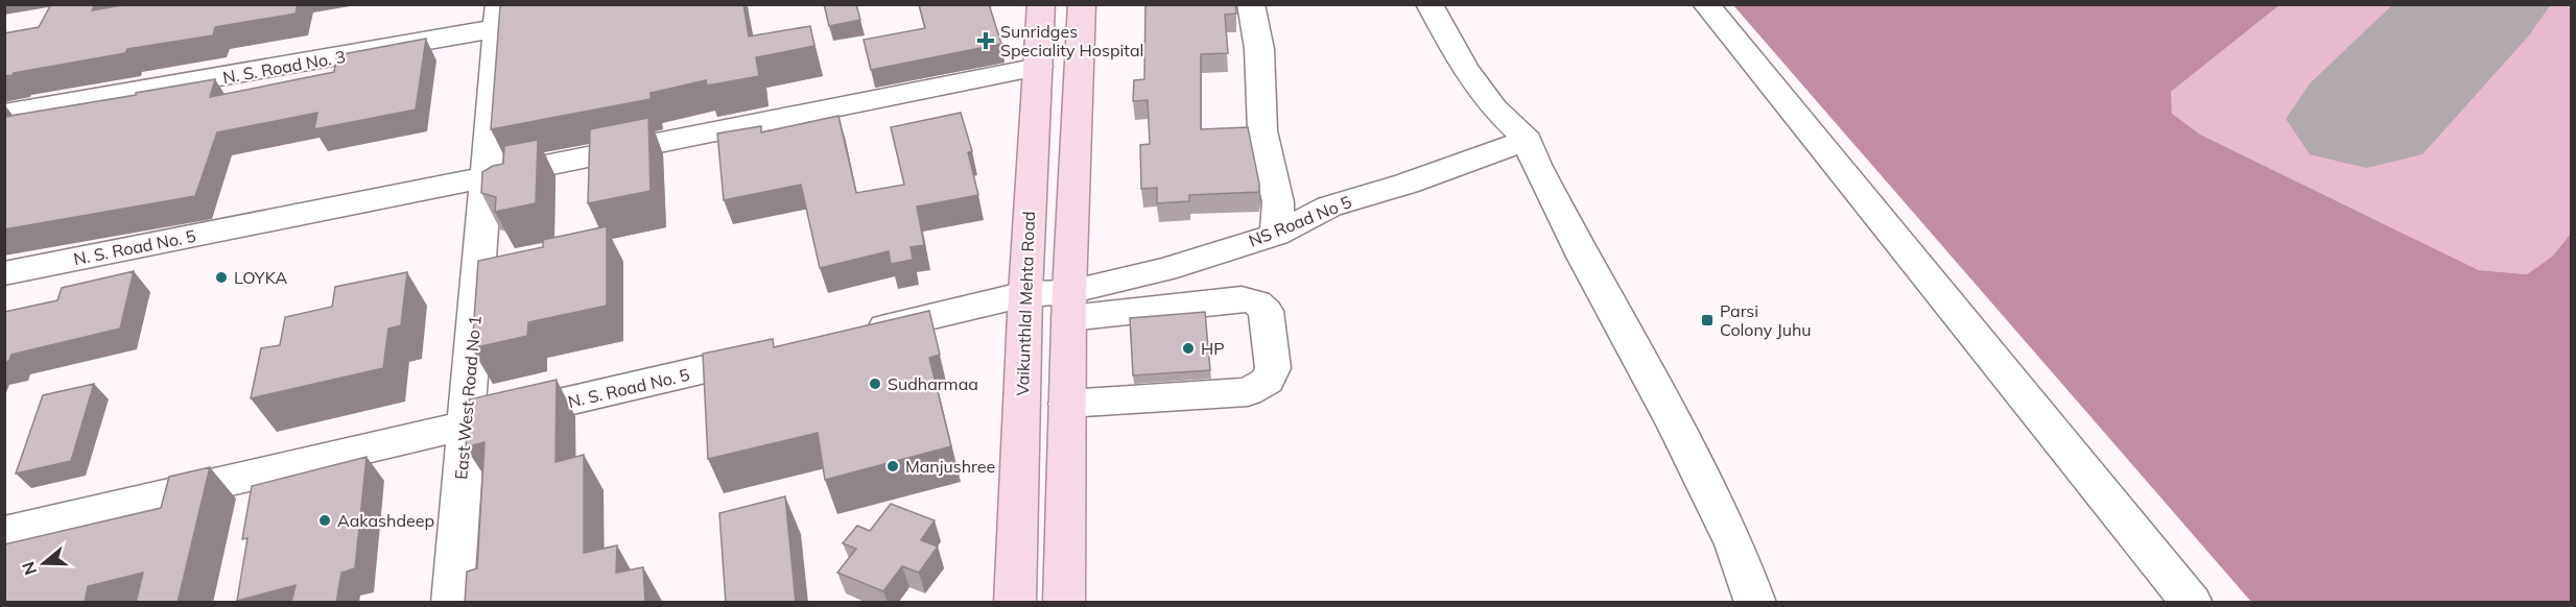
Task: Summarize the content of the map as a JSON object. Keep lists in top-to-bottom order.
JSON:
{
  "streets": {
    "main road": ["Vaikunthlal Mehta Road"],
    "street": [
      "N. S. Road No. 3",
      "NS Road No 5",
      "N. S. Road No. 5",
      "East West Road No 1"
    ]
  },
  "crossings": [
    ["N. S. Road No. 3", "East West Road No 1"],
    ["N. S. Road No. 5", "Vaikunthlal Mehta Road"],
    ["N. S. Road No. 5", "East West Road No 1"]
  ],
  "places": {
    "health": ["Sunridges Speciality Hospital"],
    "other": [
      "LOYKA",
      "HP",
      "Sudharmaa",
      "Manjushree",
      "Aakashdeep"
    ],
    "transit": ["Parsi Colony Juhu"]
  },
  "north": "left"
}
